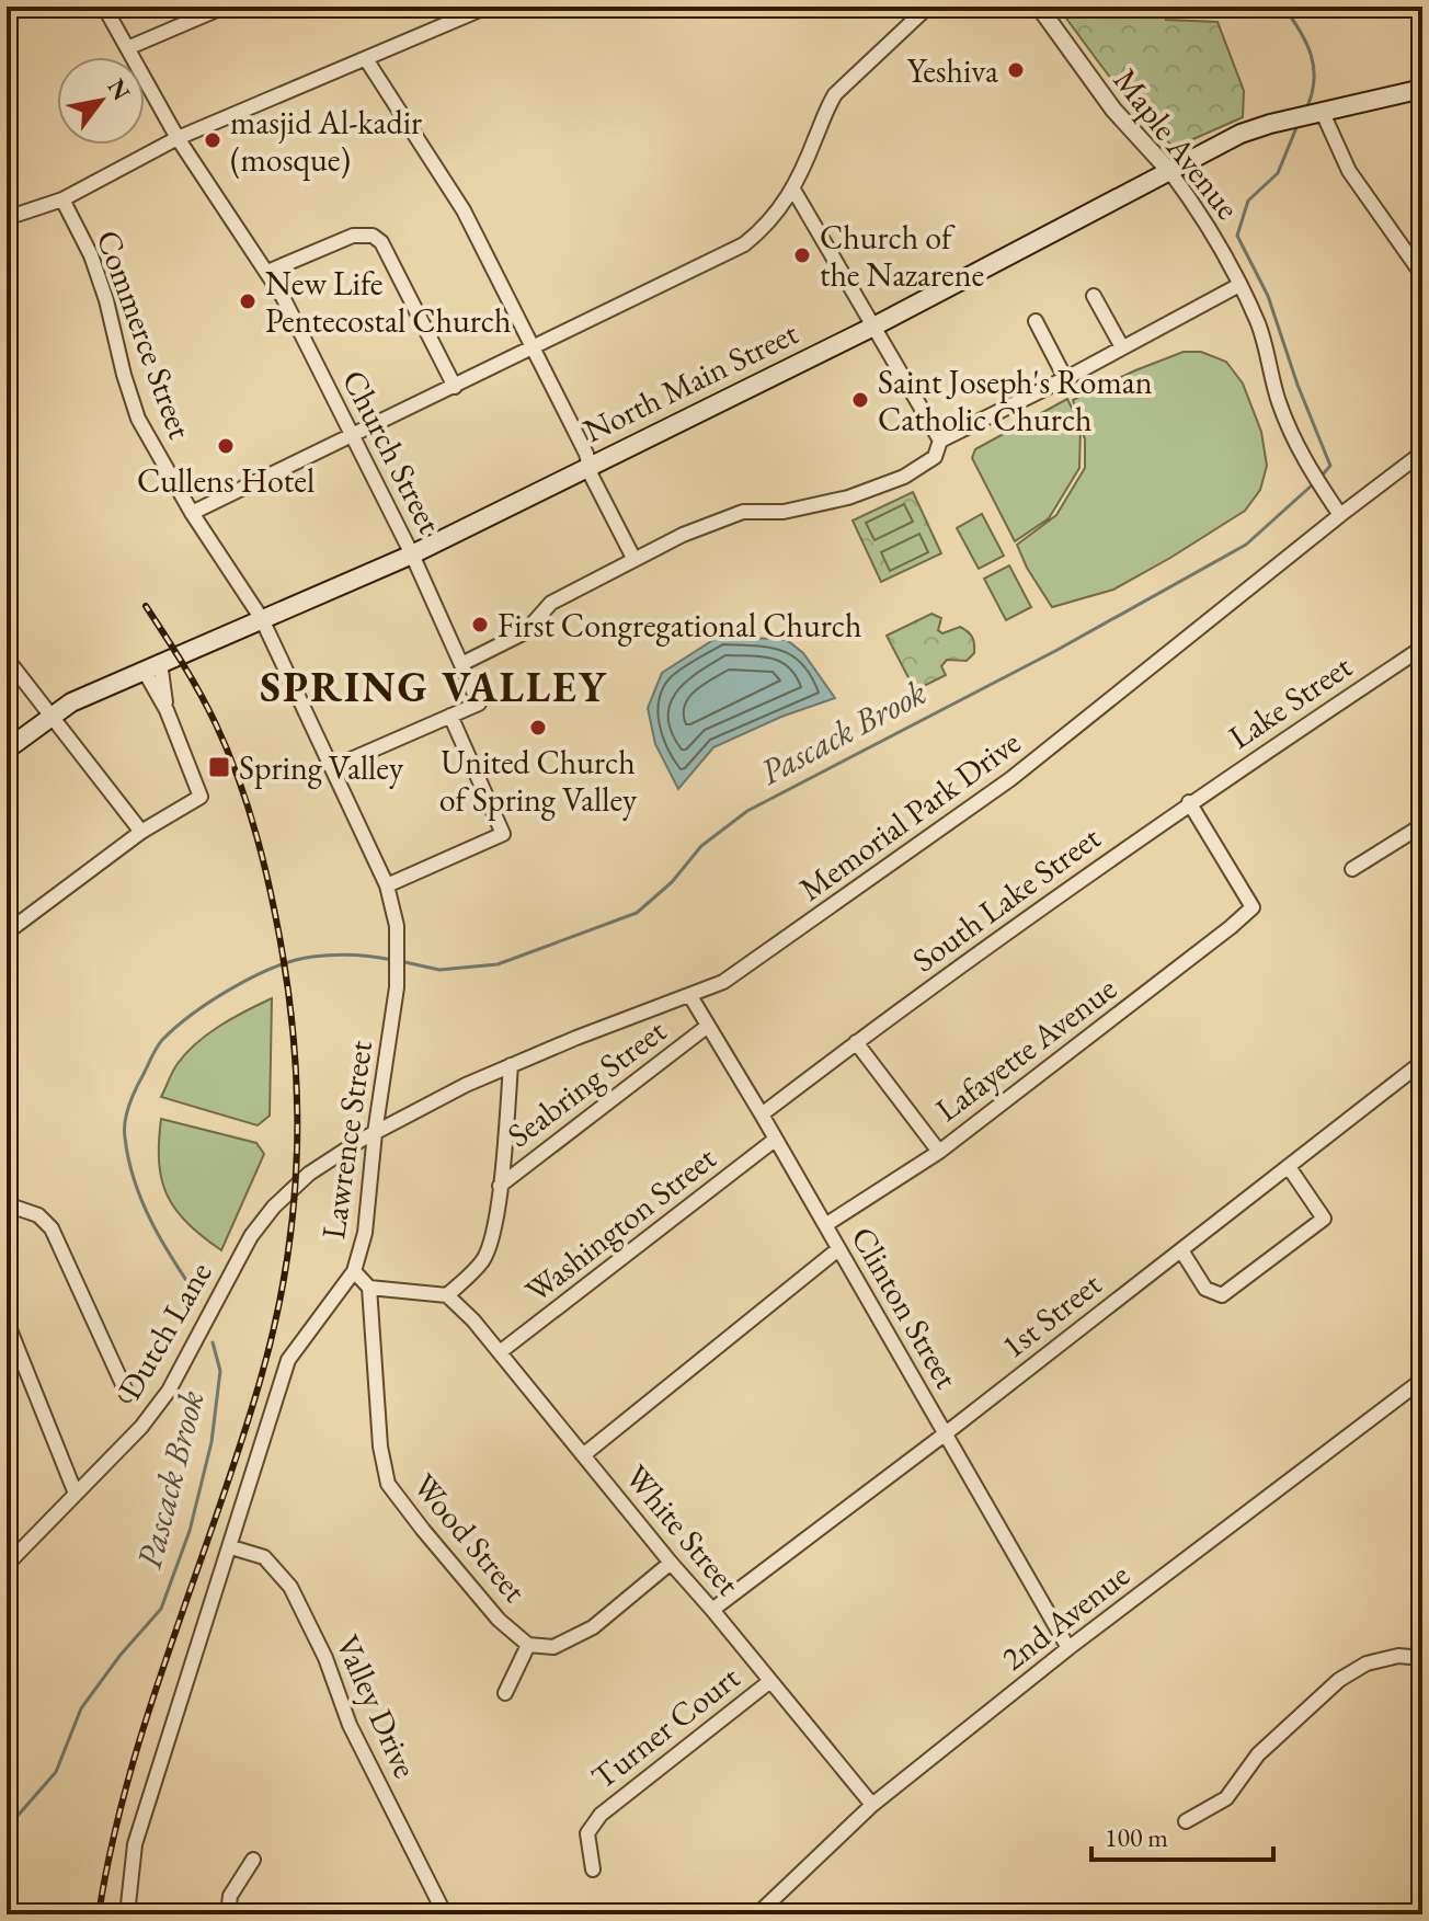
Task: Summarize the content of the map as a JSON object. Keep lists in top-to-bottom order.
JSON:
{
  "streets": {
    "main road": ["North Main Street"],
    "street": [
      "Maple Avenue",
      "Commerce Street",
      "Church Street",
      "Lake Street",
      "Memorial Park Drive",
      "South Lake Street",
      "Lafayette Avenue",
      "Seabring Street",
      "Lawrence Street",
      "Washington Street",
      "Clinton Street",
      "1st Street",
      "Dutch Lane",
      "White Street",
      "Wood Street",
      "2nd Avenue",
      "Valley Drive",
      "Turner Court"
    ]
  },
  "crossings": [
    ["Maple Avenue", "North Main Street"],
    ["Maple Avenue", "Memorial Park Drive"],
    ["Commerce Street", "North Main Street"],
    ["Commerce Street", "Lawrence Street"],
    ["North Main Street", "Church Street"],
    ["North Main Street", "Lawrence Street"],
    ["Lake Street", "South Lake Street"],
    ["Lake Street", "Lafayette Avenue"],
    ["Memorial Park Drive", "Lawrence Street"],
    ["Memorial Park Drive", "Clinton Street"],
    ["Memorial Park Drive", "Dutch Lane"],
    ["South Lake Street", "Lafayette Avenue"],
    ["Lafayette Avenue", "Clinton Street"],
    ["Seabring Street", "Clinton Street"],
    ["Lawrence Street", "Dutch Lane"],
    ["Lawrence Street", "Valley Drive"],
    ["Washington Street", "Clinton Street"],
    ["Washington Street", "White Street"],
    ["Clinton Street", "1st Street"],
    ["Clinton Street", "2nd Avenue"],
    ["1st Street", "White Street"],
    ["White Street", "Wood Street"],
    ["White Street", "2nd Avenue"],
    ["White Street", "Turner Court"]
  ],
  "districts": ["SPRING VALLEY"],
  "water": ["Pascack Brook"],
  "places": {
    "other": [
      "Yeshiva",
      "masjid Al-kadir (mosque)",
      "Church of the Nazarene",
      "New Life Pentecostal Church",
      "Saint Joseph's Roman Catholic Church",
      "Cullens Hotel",
      "First Congregational Church",
      "United Church of Spring Valley"
    ],
    "transit": ["Spring Valley"]
  },
  "scale_bar": "100 m",
  "north": "top right"
}
